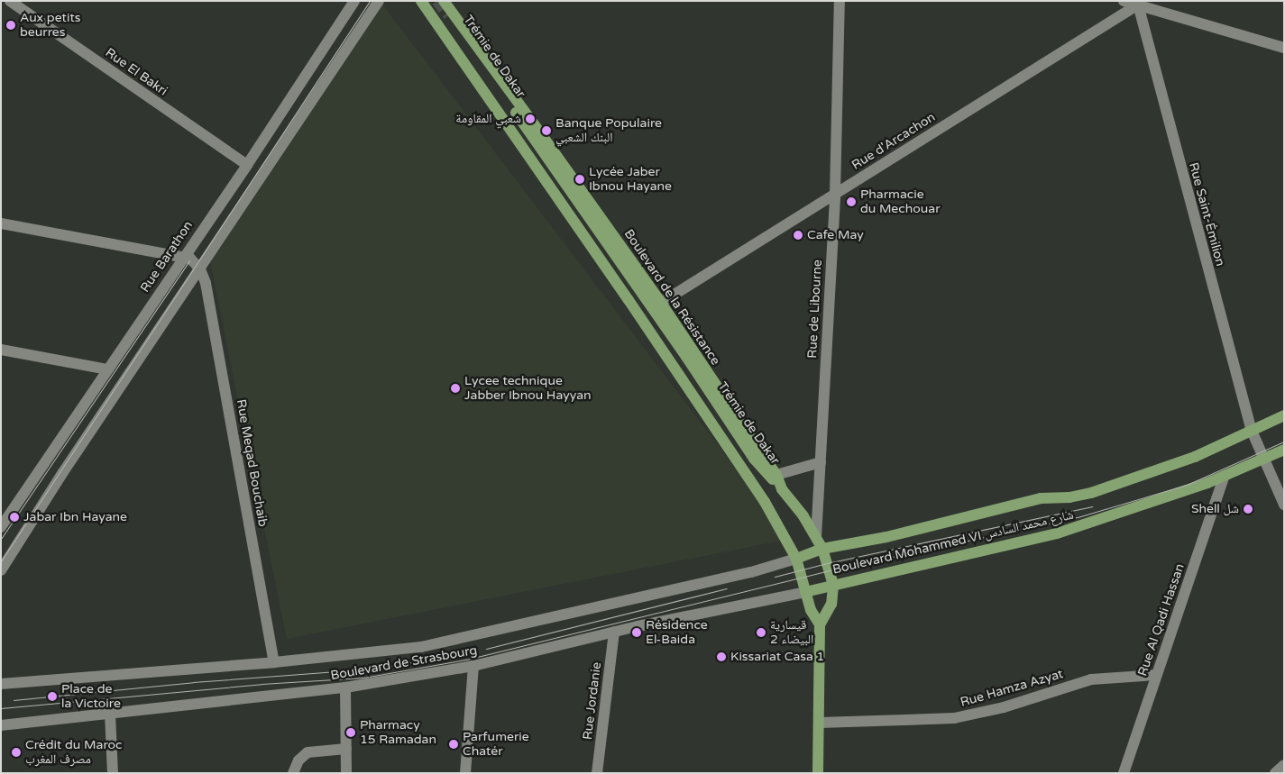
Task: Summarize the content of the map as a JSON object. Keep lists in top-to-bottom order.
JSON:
{
  "streets": {
    "main road": ["Trémie de Dakar", "Boulevard de la Résistance", "Boulevard Mohammed VI شارع محمد السادس"],
    "street": [
      "Rue El Bakri",
      "Rue d'Arcachon",
      "Rue Saint-Émilion",
      "Rue Barathon",
      "Rue de Libourne",
      "Rue Meqad Bouchaib",
      "Rue Al Qadi Hassan",
      "Boulevard de Strasbourg",
      "Rue Hamza Azyat",
      "Rue Jordanie"
    ]
  },
  "crossings": [
    ["Trémie de Dakar", "Boulevard de la Résistance"],
    ["Rue El Bakri", "Rue Barathon"],
    ["Rue d'Arcachon", "Rue Saint-Émilion"],
    ["Rue d'Arcachon", "Boulevard de la Résistance"],
    ["Rue d'Arcachon", "Rue de Libourne"],
    ["Rue Saint-Émilion", "Boulevard Mohammed VI شارع محمد السادس"],
    ["Boulevard de la Résistance", "Rue de Libourne"],
    ["Boulevard de la Résistance", "Boulevard Mohammed VI شارع محمد السادس"],
    ["Boulevard de la Résistance", "Boulevard de Strasbourg"],
    ["Boulevard de la Résistance", "Rue Hamza Azyat"],
    ["Rue Meqad Bouchaib", "Boulevard de Strasbourg"],
    ["Boulevard Mohammed VI شارع محمد السادس", "Rue Al Qadi Hassan"],
    ["Boulevard Mohammed VI شارع محمد السادس", "Boulevard de Strasbourg"],
    ["Rue Al Qadi Hassan", "Rue Hamza Azyat"],
    ["Boulevard de Strasbourg", "Rue Jordanie"]
  ],
  "places": [
    "Aux petits beurres",
    "شعبي المقاومة",
    "Banque Populaire البنك الشعبي",
    "Lycée Jaber Ibnou Hayane",
    "Pharmacie du Mechouar",
    "Cafe May",
    "Lycee technique Jabber Ibnou Hayyan",
    "Shell شل",
    "Jabar Ibn Hayane",
    "Résidence El-Baida",
    "قيسارية البيضاء 2",
    "Kissariat Casa 1",
    "Place de la Victoire",
    "Pharmacy 15 Ramadan",
    "Parfumerie Chatér",
    "Crédit du Maroc مصرف المغرب"
  ]
}
